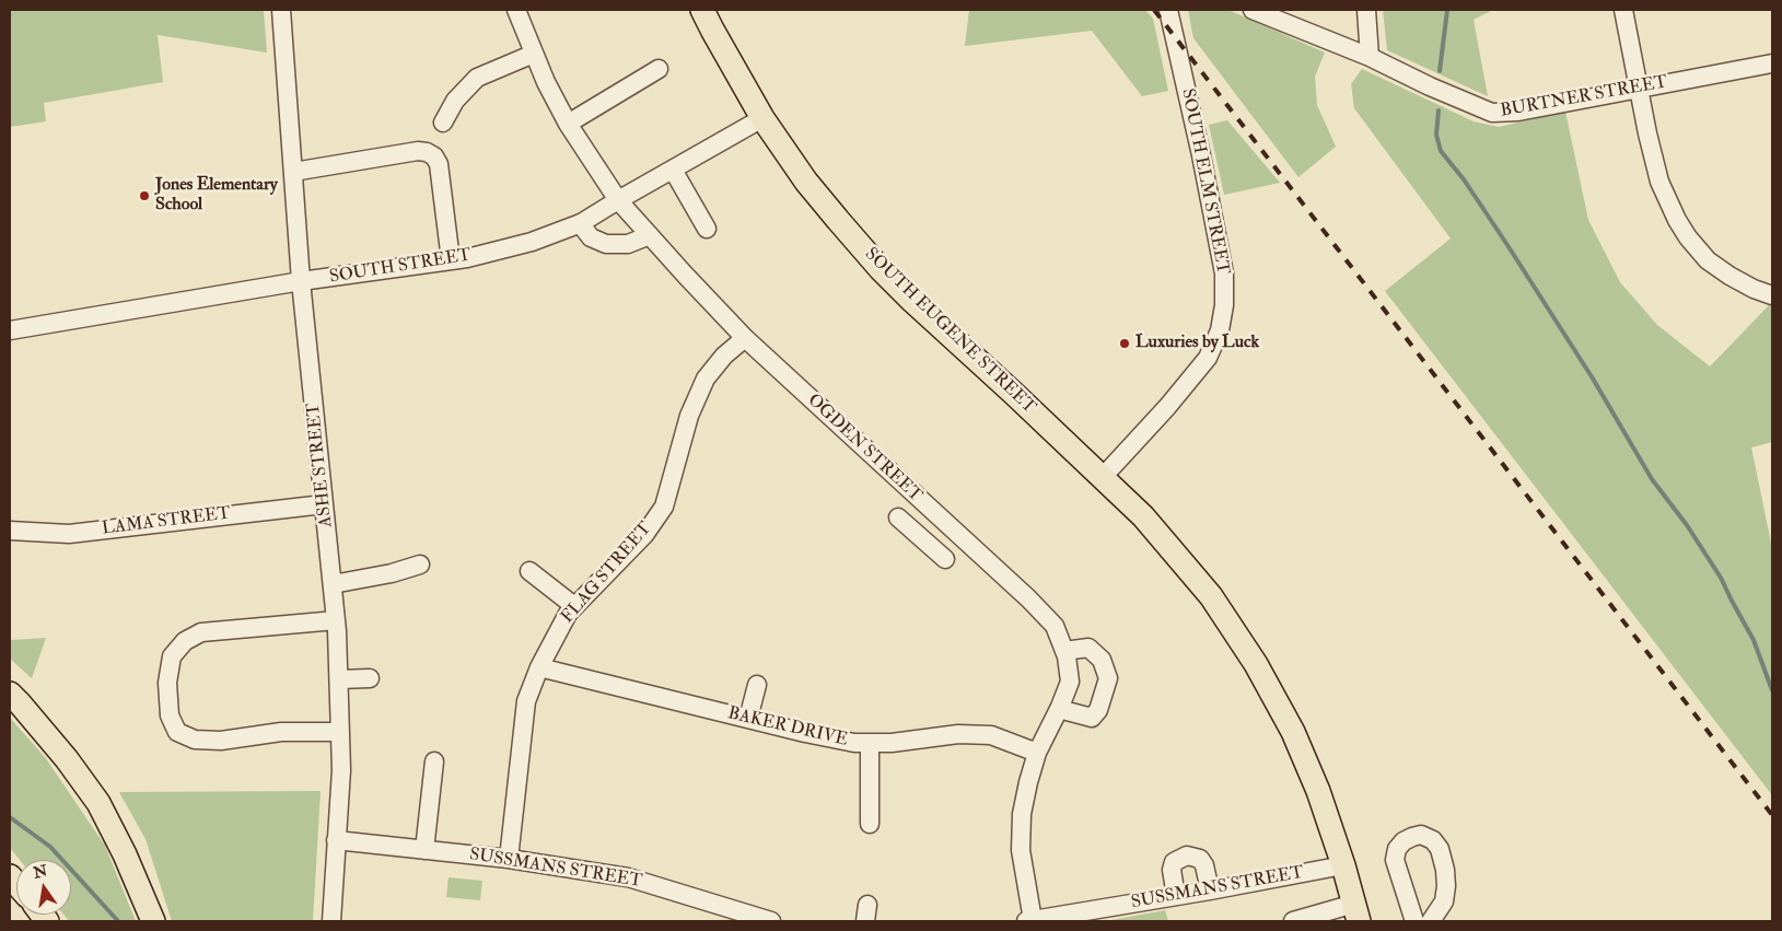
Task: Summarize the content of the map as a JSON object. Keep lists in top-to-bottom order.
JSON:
{
  "streets": {
    "main road": ["SOUTH EUGENE STREET"],
    "street": [
      "BURTNER STREET",
      "SOUTH ELM STREET",
      "SOUTH STREET",
      "OGDEN STREET",
      "ASHE STREET",
      "LAMA STREET",
      "FLAG STREET",
      "BAKER DRIVE",
      "SUSSMANS STREET"
    ]
  },
  "crossings": [
    ["SOUTH ELM STREET", "SOUTH EUGENE STREET"],
    ["SOUTH STREET", "SOUTH EUGENE STREET"],
    ["SOUTH STREET", "OGDEN STREET"],
    ["SOUTH STREET", "ASHE STREET"],
    ["SOUTH EUGENE STREET", "SUSSMANS STREET"],
    ["OGDEN STREET", "FLAG STREET"],
    ["OGDEN STREET", "BAKER DRIVE"],
    ["OGDEN STREET", "SUSSMANS STREET"],
    ["ASHE STREET", "LAMA STREET"],
    ["ASHE STREET", "SUSSMANS STREET"],
    ["FLAG STREET", "BAKER DRIVE"],
    ["FLAG STREET", "SUSSMANS STREET"]
  ],
  "places": ["Jones Elementary School", "Luxuries by Luck"],
  "north": "top"
}
